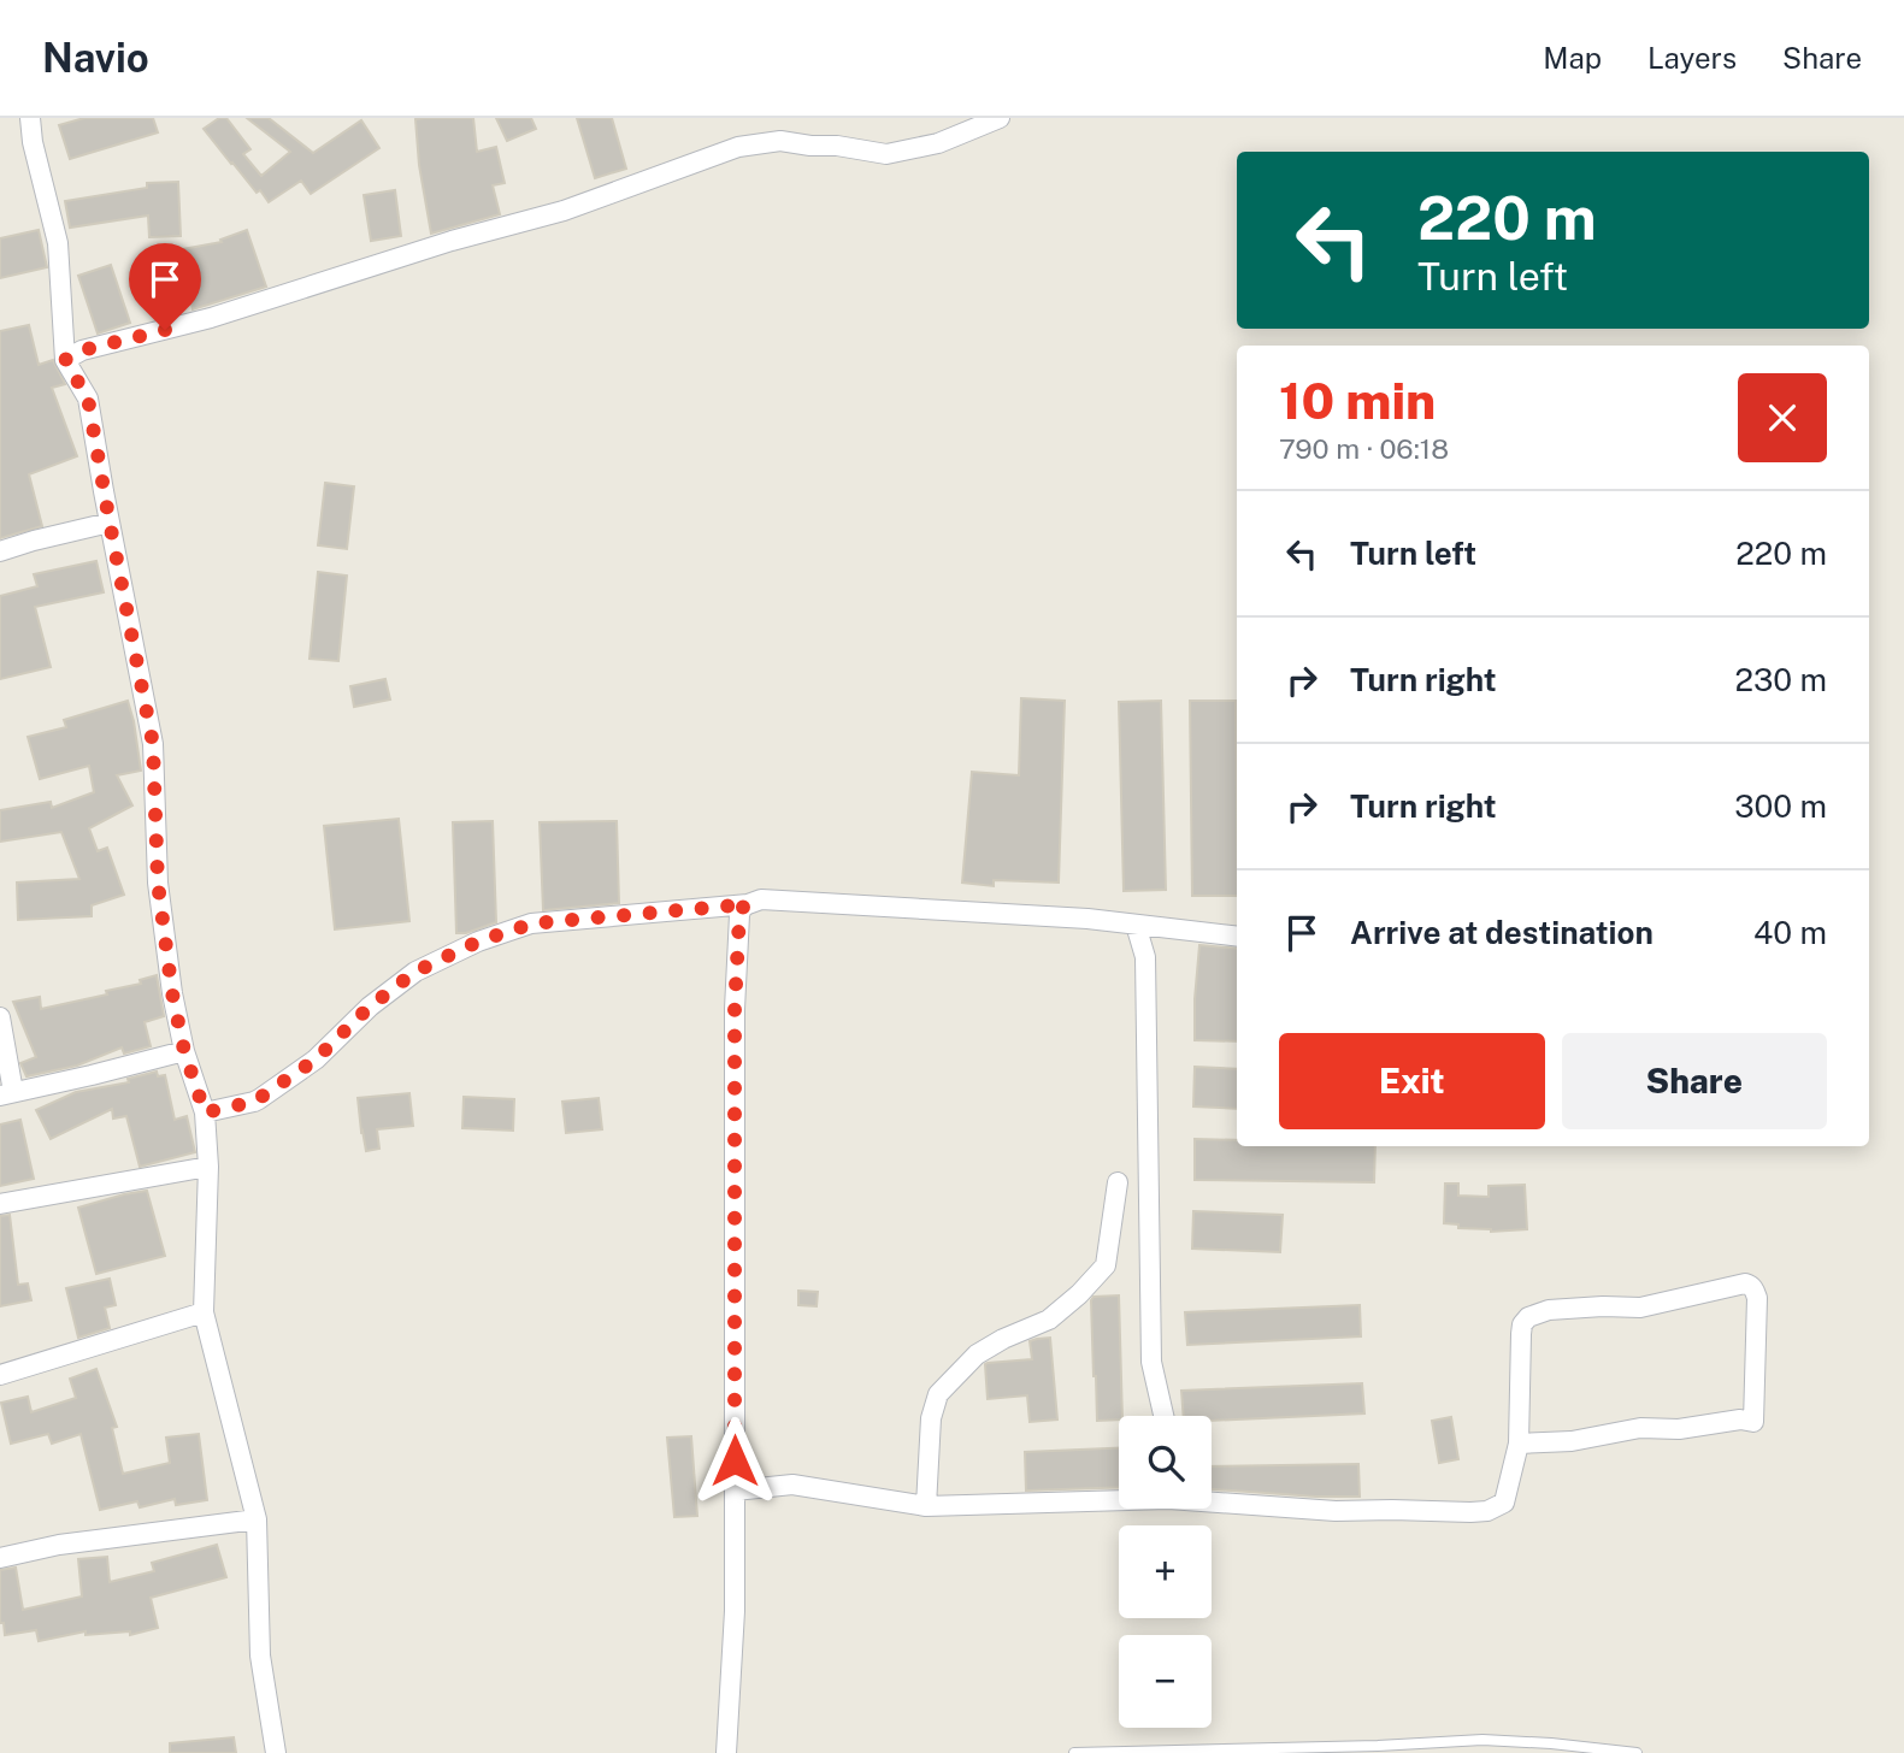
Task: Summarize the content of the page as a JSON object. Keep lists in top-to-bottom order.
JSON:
{
  "page": {
    "header": "Navio",
    "nav": ["Map", "Layers", "Share"],
    "turn": ["220 m", "Turn left"],
    "heading": ["10 min", "790 m · 06:18"],
    "list": [
      {
        "name": "Turn left",
        "value": "220 m"
      },
      {
        "name": "Turn right",
        "value": "230 m"
      },
      {
        "name": "Turn right",
        "value": "300 m"
      },
      {
        "name": "Arrive at destination",
        "value": "40 m"
      }
    ],
    "buttons": ["Exit", "Share"],
    "map_buttons": ["+", "−"]
  }
}
